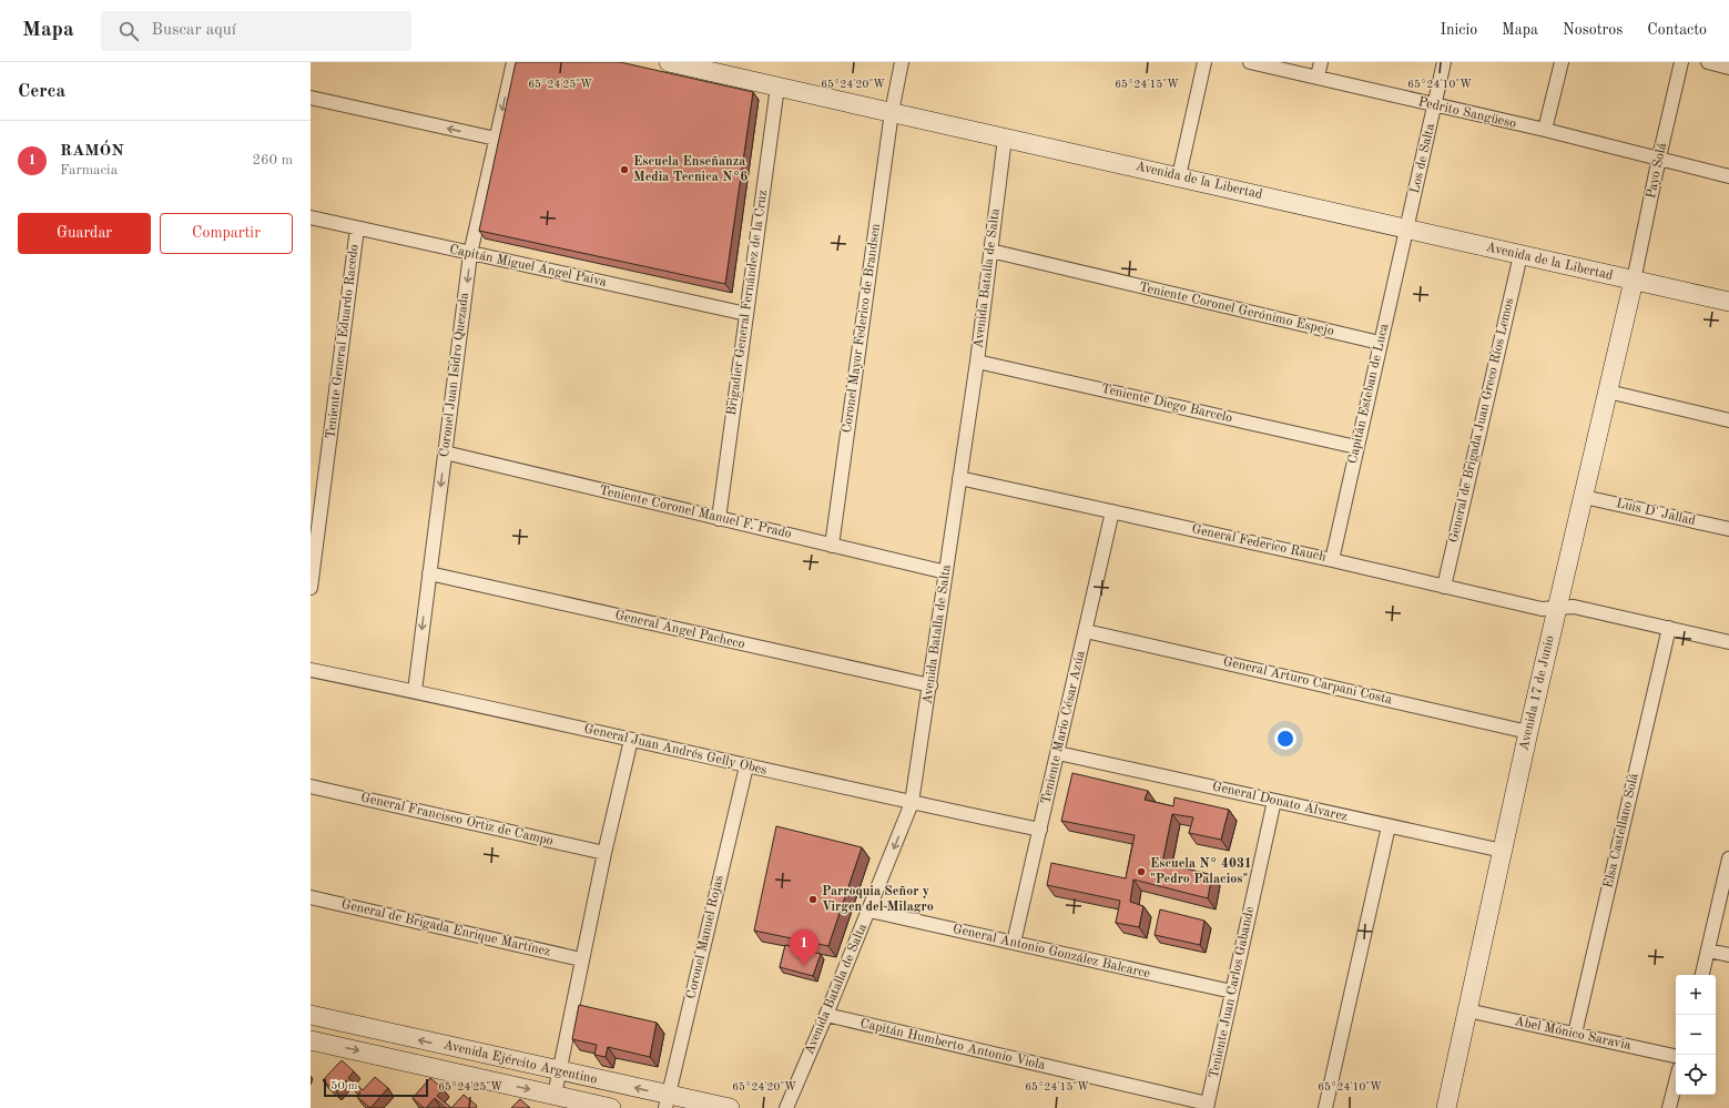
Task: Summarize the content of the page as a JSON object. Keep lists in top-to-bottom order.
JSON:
{
  "streets": {
    "main road": ["Avenida de la Libertad", "Avenida 17 de Junio", "Avenida Ejército Argentino"],
    "street": [
      "Pedrito Sangüeso",
      "Los de Salta",
      "Payo Solá",
      "Capitán Miguel Ángel Paiva",
      "Avenida Batalla de Salta",
      "Brigadier General Fernández de la Cruz",
      "Teniente Coronel Gerónimo Espejo",
      "Coronel Mayor Federico de Brandsen",
      "Teniente General Eduardo Racedo",
      "Coronel Juan Isidro Quezada",
      "Capitán Esteban de Luca",
      "Teniente Diego Barcelo",
      "General de Brigada Juan Greco Ríos Lemos",
      "Teniente Coronel Manuel F. Prado",
      "Luis D' Jallad",
      "General Federico Rauch",
      "General Ángel Pacheco",
      "General Arturo Carpani Costa",
      "Teniente Mario César Azúa",
      "General Juan Andrés Gelly Obes",
      "General Donato Álvarez",
      "General Francisco Ortiz de Campo",
      "Elsa Castellano Solá",
      "General de Brigada Enrique Martínez",
      "Coronel Manuel Rojas",
      "General Antonio González Balcarce",
      "Teniente Juan Carlos Gabande",
      "Abel Mónico Saravia",
      "Capitán Humberto Antonio Viola"
    ]
  },
  "crossings": [
    ["Pedrito Sangüeso", "Los de Salta"],
    ["Pedrito Sangüeso", "Payo Solá"],
    ["Los de Salta", "Avenida de la Libertad"],
    ["Los de Salta", "Capitán Esteban de Luca"],
    ["Payo Solá", "Avenida de la Libertad"],
    ["Payo Solá", "Avenida 17 de Junio"],
    ["Avenida de la Libertad", "Avenida Batalla de Salta"],
    ["Avenida de la Libertad", "Brigadier General Fernández de la Cruz"],
    ["Avenida de la Libertad", "Coronel Mayor Federico de Brandsen"],
    ["Avenida de la Libertad", "Capitán Esteban de Luca"],
    ["Avenida de la Libertad", "General de Brigada Juan Greco Ríos Lemos"],
    ["Avenida de la Libertad", "Avenida 17 de Junio"],
    ["Capitán Miguel Ángel Paiva", "Brigadier General Fernández de la Cruz"],
    ["Capitán Miguel Ángel Paiva", "Teniente General Eduardo Racedo"],
    ["Capitán Miguel Ángel Paiva", "Coronel Juan Isidro Quezada"],
    ["Avenida Batalla de Salta", "Teniente Coronel Gerónimo Espejo"],
    ["Avenida Batalla de Salta", "Teniente Diego Barcelo"],
    ["Avenida Batalla de Salta", "Teniente Coronel Manuel F. Prado"],
    ["Avenida Batalla de Salta", "General Federico Rauch"],
    ["Avenida Batalla de Salta", "General Ángel Pacheco"],
    ["Avenida Batalla de Salta", "General Juan Andrés Gelly Obes"],
    ["Avenida Batalla de Salta", "General Antonio González Balcarce"],
    ["Avenida Batalla de Salta", "Capitán Humberto Antonio Viola"],
    ["Brigadier General Fernández de la Cruz", "Teniente Coronel Manuel F. Prado"],
    ["Teniente Coronel Gerónimo Espejo", "Capitán Esteban de Luca"],
    ["Coronel Mayor Federico de Brandsen", "Teniente Coronel Manuel F. Prado"],
    ["Coronel Juan Isidro Quezada", "Teniente Coronel Manuel F. Prado"],
    ["Coronel Juan Isidro Quezada", "General Ángel Pacheco"],
    ["Coronel Juan Isidro Quezada", "General Juan Andrés Gelly Obes"],
    ["Capitán Esteban de Luca", "Teniente Diego Barcelo"],
    ["Capitán Esteban de Luca", "General Federico Rauch"],
    ["General de Brigada Juan Greco Ríos Lemos", "General Federico Rauch"],
    ["Luis D' Jallad", "Avenida 17 de Junio"],
    ["General Federico Rauch", "Avenida 17 de Junio"],
    ["General Federico Rauch", "Teniente Mario César Azúa"],
    ["General Federico Rauch", "Elsa Castellano Solá"],
    ["General Arturo Carpani Costa", "Avenida 17 de Junio"],
    ["General Arturo Carpani Costa", "Teniente Mario César Azúa"],
    ["Avenida 17 de Junio", "General Donato Álvarez"],
    ["Avenida 17 de Junio", "Abel Mónico Saravia"],
    ["Teniente Mario César Azúa", "General Juan Andrés Gelly Obes"],
    ["Teniente Mario César Azúa", "General Donato Álvarez"],
    ["Teniente Mario César Azúa", "General Antonio González Balcarce"],
    ["General Juan Andrés Gelly Obes", "Coronel Manuel Rojas"],
    ["General Donato Álvarez", "Teniente Juan Carlos Gabande"],
    ["Elsa Castellano Solá", "Abel Mónico Saravia"],
    ["Coronel Manuel Rojas", "Avenida Ejército Argentino"],
    ["General Antonio González Balcarce", "Teniente Juan Carlos Gabande"],
    ["Teniente Juan Carlos Gabande", "Capitán Humberto Antonio Viola"]
  ],
  "one_way": ["Coronel Juan Isidro Quezada"],
  "places": ["Escuela Enseñanza Media Tecnica N°6", "Escuela N° 4031 \"Pedro Palacios\"", "Parroquia Señor y Virgen del Milagro"],
  "scale_bar": "50 m",
  "page": {
    "header": "Mapa",
    "search": "Buscar aquí",
    "nav": [
      "Inicio",
      "Mapa",
      "Nosotros",
      "Contacto"
    ],
    "heading": "Cerca",
    "list": [
      {
        "mark": "1",
        "name": "RAMÓN",
        "note": "Farmacia",
        "value": "260 m"
      }
    ],
    "buttons": ["Guardar", "Compartir"],
    "pins": "1",
    "map_buttons": ["+", "−"],
    "scale": "50 m"
  },
  "coordinates": [
    "65°24'25\"W",
    "65°24'20\"W",
    "65°24'15\"W",
    "65°24'10\"W"
  ]
}
